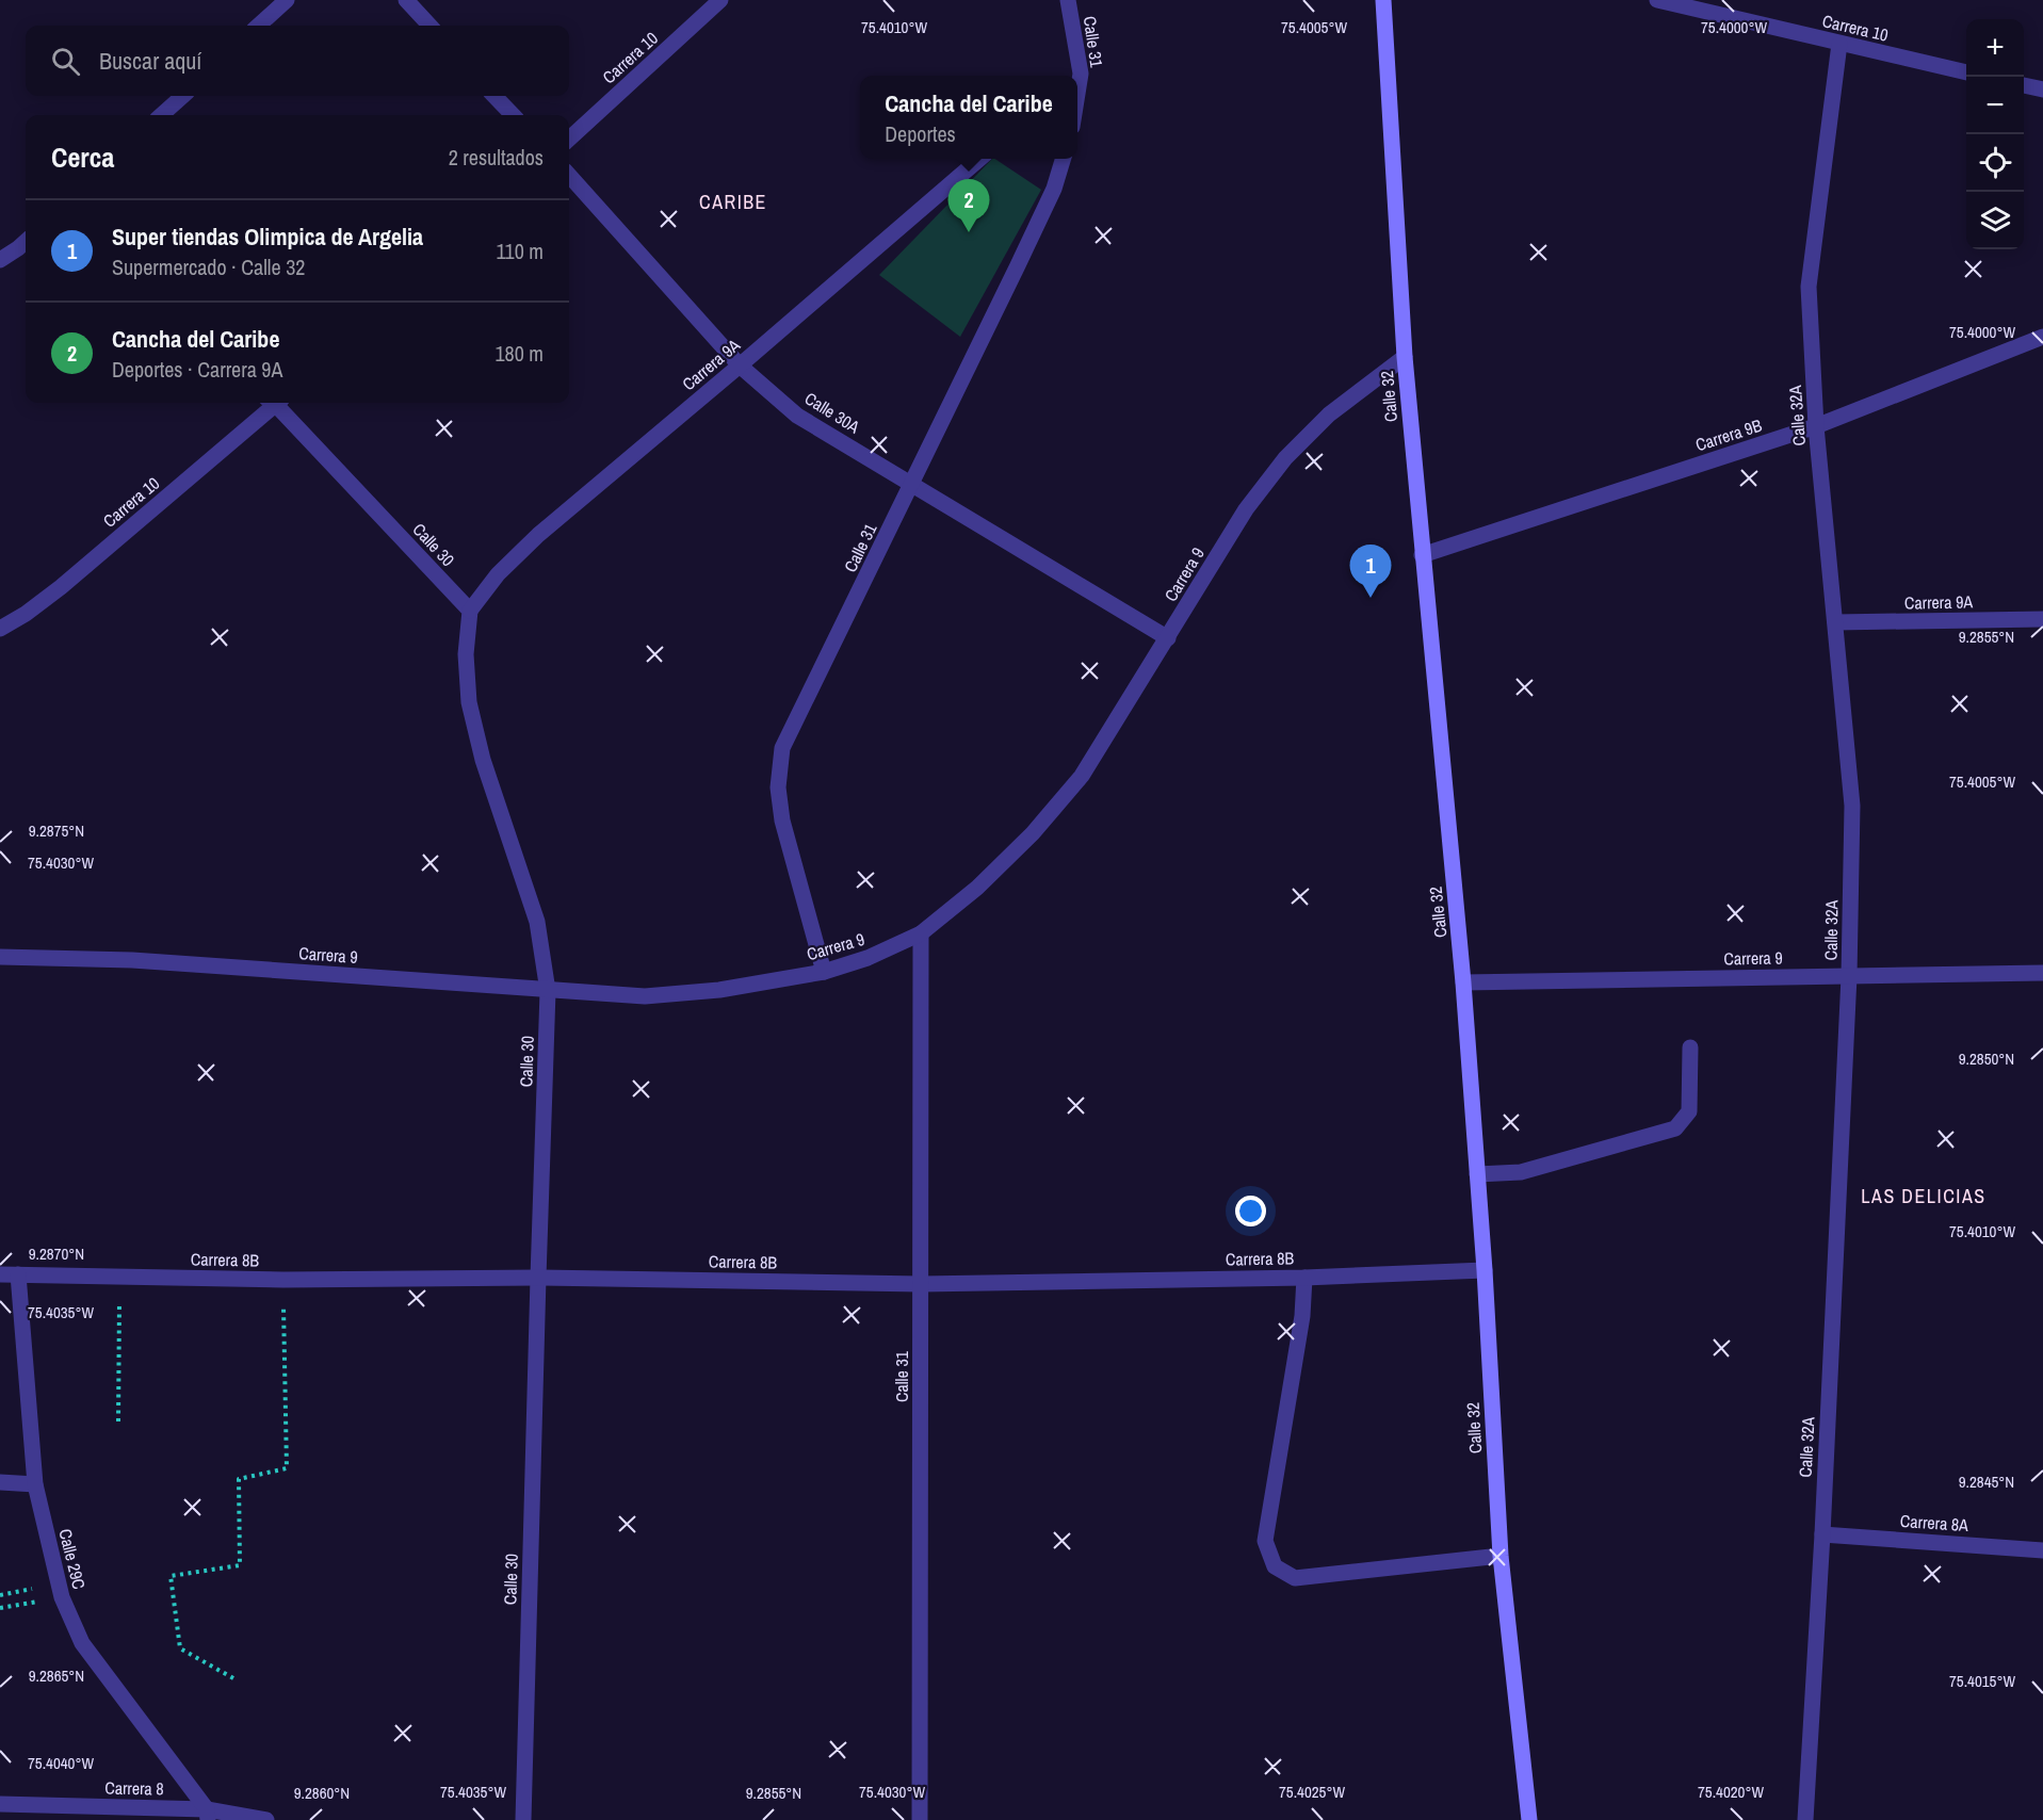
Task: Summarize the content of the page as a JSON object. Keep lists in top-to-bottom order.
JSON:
{
  "streets": {
    "main road": ["Calle 32"],
    "street": [
      "Carrera 10",
      "Calle 31",
      "Carrera 9A",
      "Calle 30A",
      "Calle 32A",
      "Carrera 9B",
      "Calle 30",
      "Carrera 9",
      "Carrera 8B",
      "Carrera 8A",
      "Calle 29C",
      "Carrera 8"
    ]
  },
  "crossings": [
    ["Carrera 10", "Calle 32A"],
    ["Calle 31", "Calle 30A"],
    ["Calle 31", "Carrera 9"],
    ["Calle 31", "Carrera 8B"],
    ["Carrera 9A", "Calle 30A"],
    ["Carrera 9A", "Calle 32A"],
    ["Carrera 9A", "Calle 30"],
    ["Calle 32", "Carrera 9B"],
    ["Calle 32", "Carrera 9"],
    ["Calle 32", "Carrera 8B"],
    ["Calle 30A", "Carrera 9"],
    ["Calle 32A", "Carrera 9B"],
    ["Calle 32A", "Carrera 9"],
    ["Calle 32A", "Carrera 8A"],
    ["Calle 30", "Carrera 9"],
    ["Calle 30", "Carrera 8B"],
    ["Carrera 8B", "Calle 29C"],
    ["Calle 29C", "Carrera 8"]
  ],
  "districts": ["CARIBE", "LAS DELICIAS"],
  "page": {
    "map_buttons": ["+", "−"],
    "search": "Buscar aquí",
    "popup": ["Cancha del Caribe", "Deportes"],
    "heading": ["Cerca", "2 resultados"],
    "pins": ["2", "1"],
    "list": [
      {
        "mark": "1",
        "name": "Super tiendas Olimpica de Argelia",
        "note": "Supermercado · Calle 32",
        "value": "110 m"
      },
      {
        "mark": "2",
        "name": "Cancha del Caribe",
        "note": "Deportes · Carrera 9A",
        "value": "180 m"
      }
    ]
  },
  "coordinates": [
    "75.4010°W",
    "75.4005°W",
    "75.4000°W",
    "9.2855°N",
    "9.2875°N",
    "75.4030°W",
    "9.2850°N",
    "9.2870°N",
    "75.4035°W",
    "9.2845°N",
    "9.2865°N",
    "75.4015°W",
    "75.4040°W",
    "75.4025°W",
    "75.4020°W",
    "9.2860°N"
  ]
}
